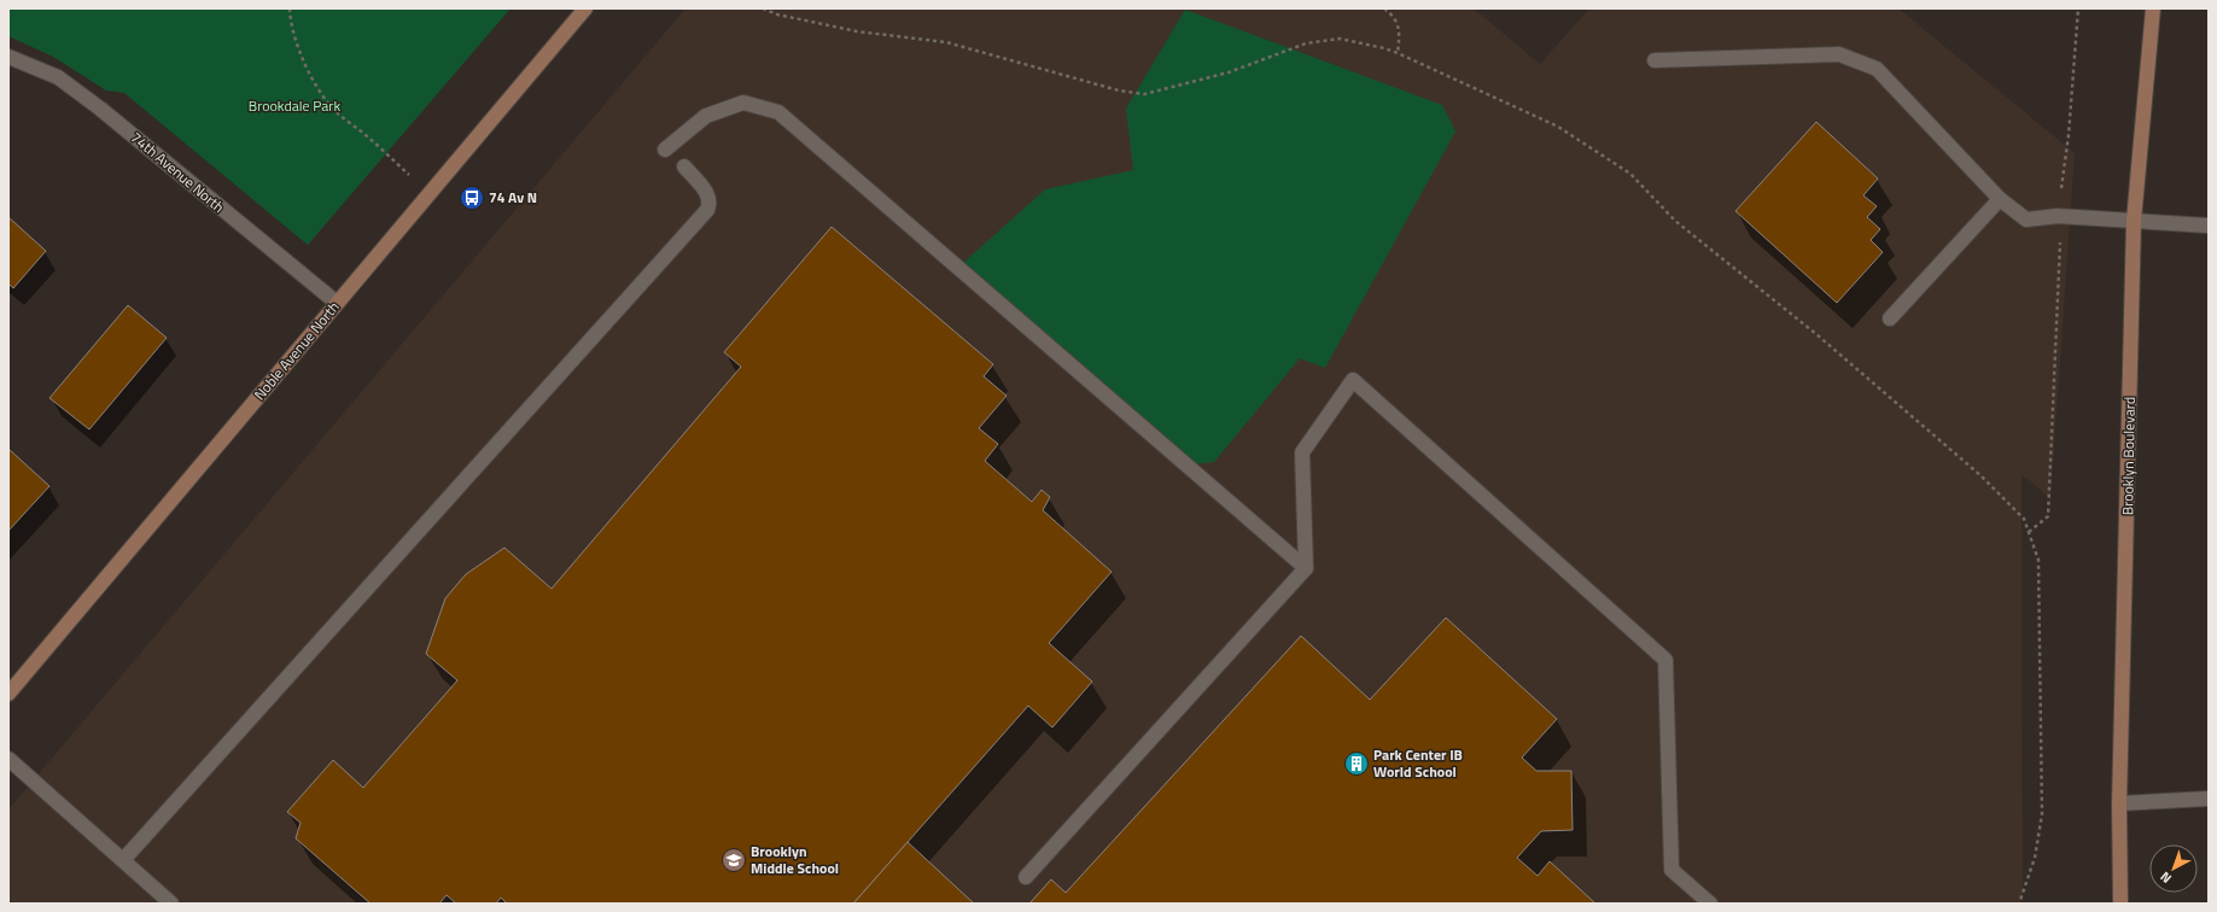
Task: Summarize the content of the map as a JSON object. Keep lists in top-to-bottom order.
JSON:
{
  "streets": {
    "street": ["74th Avenue North", "Noble Avenue North", "Brooklyn Boulevard"]
  },
  "crossings": [
    ["74th Avenue North", "Noble Avenue North"]
  ],
  "parks": ["Brookdale Park"],
  "places": {
    "bus stop": ["74 Av N"],
    "building": ["Park Center IB World School"],
    "school or university": ["Brooklyn Middle School"]
  },
  "north": "bottom left"
}
